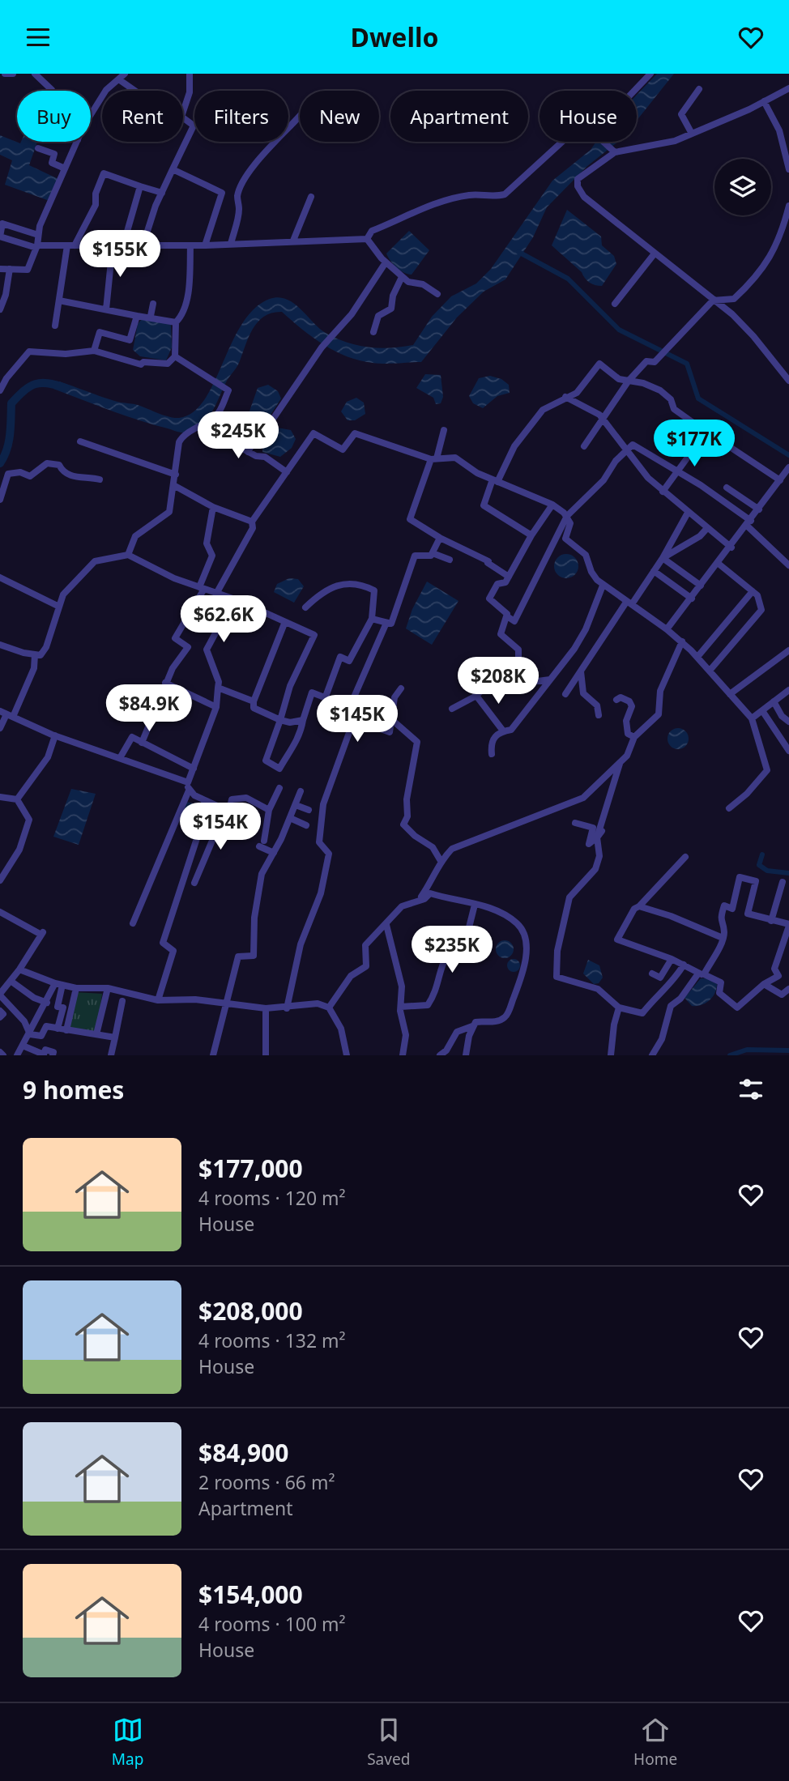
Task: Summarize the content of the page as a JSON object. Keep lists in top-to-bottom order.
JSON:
{
  "page": {
    "header": "Dwello",
    "chip": [
      "Buy",
      "Rent",
      "Filters",
      "New",
      "Apartment",
      "House"
    ],
    "price": [
      "$155K",
      "$245K",
      "$177K",
      "$62.6K",
      "$208K",
      "$84.9K",
      "$145K",
      "$154K",
      "$235K"
    ],
    "heading": "9 homes",
    "list": [
      {
        "name": "$177,000",
        "note": "4 rooms · 120 m² · House"
      },
      {
        "name": "$208,000",
        "note": "4 rooms · 132 m² · House"
      },
      {
        "name": "$84,900",
        "note": "2 rooms · 66 m² · Apartment"
      },
      {
        "name": "$154,000",
        "note": "4 rooms · 100 m² · House"
      }
    ],
    "tabs": ["Map", "Saved", "Home"]
  }
}
